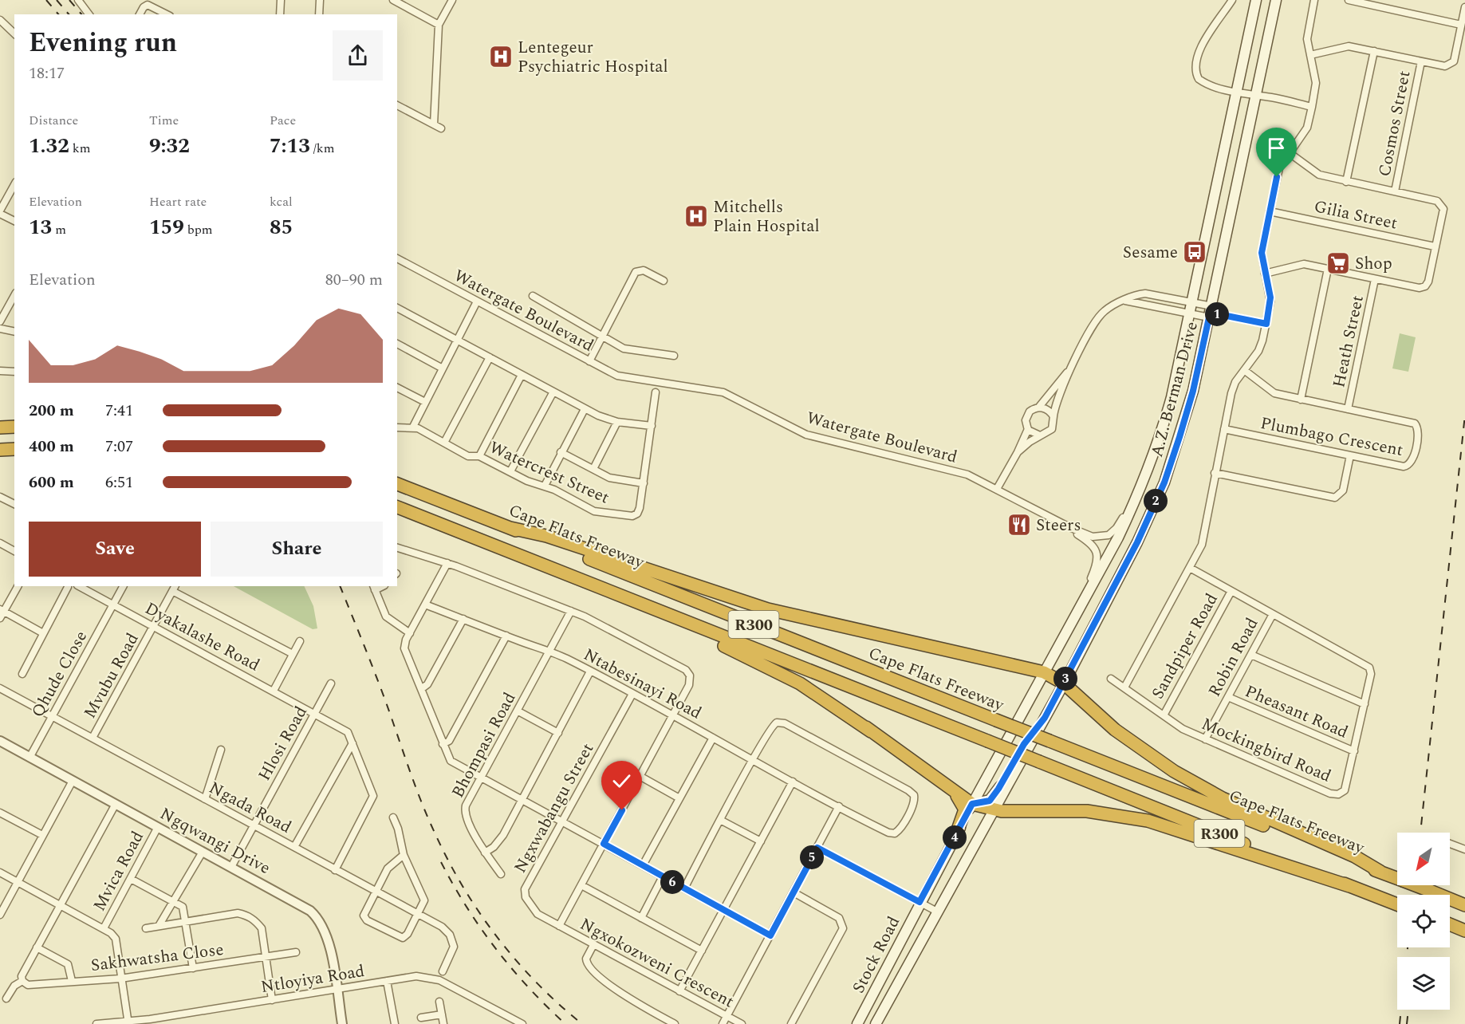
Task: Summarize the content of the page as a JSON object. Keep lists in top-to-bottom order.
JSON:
{
  "streets": {
    "highway": ["Cape Flats Freeway", "R300"],
    "main road": ["A.Z. Berman Drive", "Stock Road"],
    "street": [
      "Cosmos Street",
      "Gilia Street",
      "Watergate Boulevard",
      "Heath Street",
      "Plumbago Crescent",
      "Watercrest Street",
      "Dyakalashe Road",
      "Sandpiper Road",
      "Robin Road",
      "Qhude Close",
      "Mvubu Road",
      "Ntabesinayi Road",
      "Pheasant Road",
      "Hlosi Road",
      "Bhompasi Road",
      "Mockingbird Road",
      "Ngada Road",
      "Ngxwabangu Street",
      "Ngqwangi Drive",
      "Mvica Road",
      "Sakhwatsha Close",
      "Ngxokozweni Crescent",
      "Ntloyiya Road"
    ]
  },
  "crossings": [
    ["Watergate Boulevard", "A.Z. Berman Drive"],
    ["Heath Street", "Plumbago Crescent"],
    ["A.Z. Berman Drive", "Stock Road"],
    ["Dyakalashe Road", "Qhude Close"],
    ["Dyakalashe Road", "Mvubu Road"],
    ["Dyakalashe Road", "Hlosi Road"],
    ["Dyakalashe Road", "Ngada Road"],
    ["Sandpiper Road", "Mockingbird Road"],
    ["Robin Road", "Pheasant Road"],
    ["Robin Road", "Mockingbird Road"],
    ["Qhude Close", "Ngada Road"],
    ["Qhude Close", "Ngqwangi Drive"],
    ["Mvubu Road", "Ngada Road"],
    ["Ntabesinayi Road", "Bhompasi Road"],
    ["Ntabesinayi Road", "Ngxwabangu Street"],
    ["Pheasant Road", "Mockingbird Road"],
    ["Hlosi Road", "Ngada Road"],
    ["Hlosi Road", "Ngqwangi Drive"],
    ["Ngxwabangu Street", "Ngxokozweni Crescent"],
    ["Ngqwangi Drive", "Mvica Road"],
    ["Ngqwangi Drive", "Ntloyiya Road"]
  ],
  "places": {
    "hospital": ["Lentegeur Psychiatric Hospital", "Mitchells Plain Hospital"],
    "bus stop": ["Sesame"],
    "supermarket": ["Shop"],
    "restaurant": ["Steers"]
  },
  "north": "bottom left",
  "page": {
    "heading": ["Evening run", "18:17"],
    "stats": [
      ["Distance", "1.32 km"],
      ["Time", "9:32"],
      ["Pace", "7:13 /km"],
      ["Elevation", "13 m"],
      ["Heart rate", "159 bpm"],
      ["kcal", "85"]
    ],
    "chart": ["Elevation", "80–90 m"],
    "pins": [
      "1",
      "2",
      "3",
      "4",
      "5",
      "6"
    ],
    "list": [
      {
        "name": "200 m",
        "note": "7:41"
      },
      {
        "name": "400 m",
        "note": "7:07"
      },
      {
        "name": "600 m",
        "note": "6:51"
      }
    ],
    "buttons": ["Save", "Share"]
  }
}
